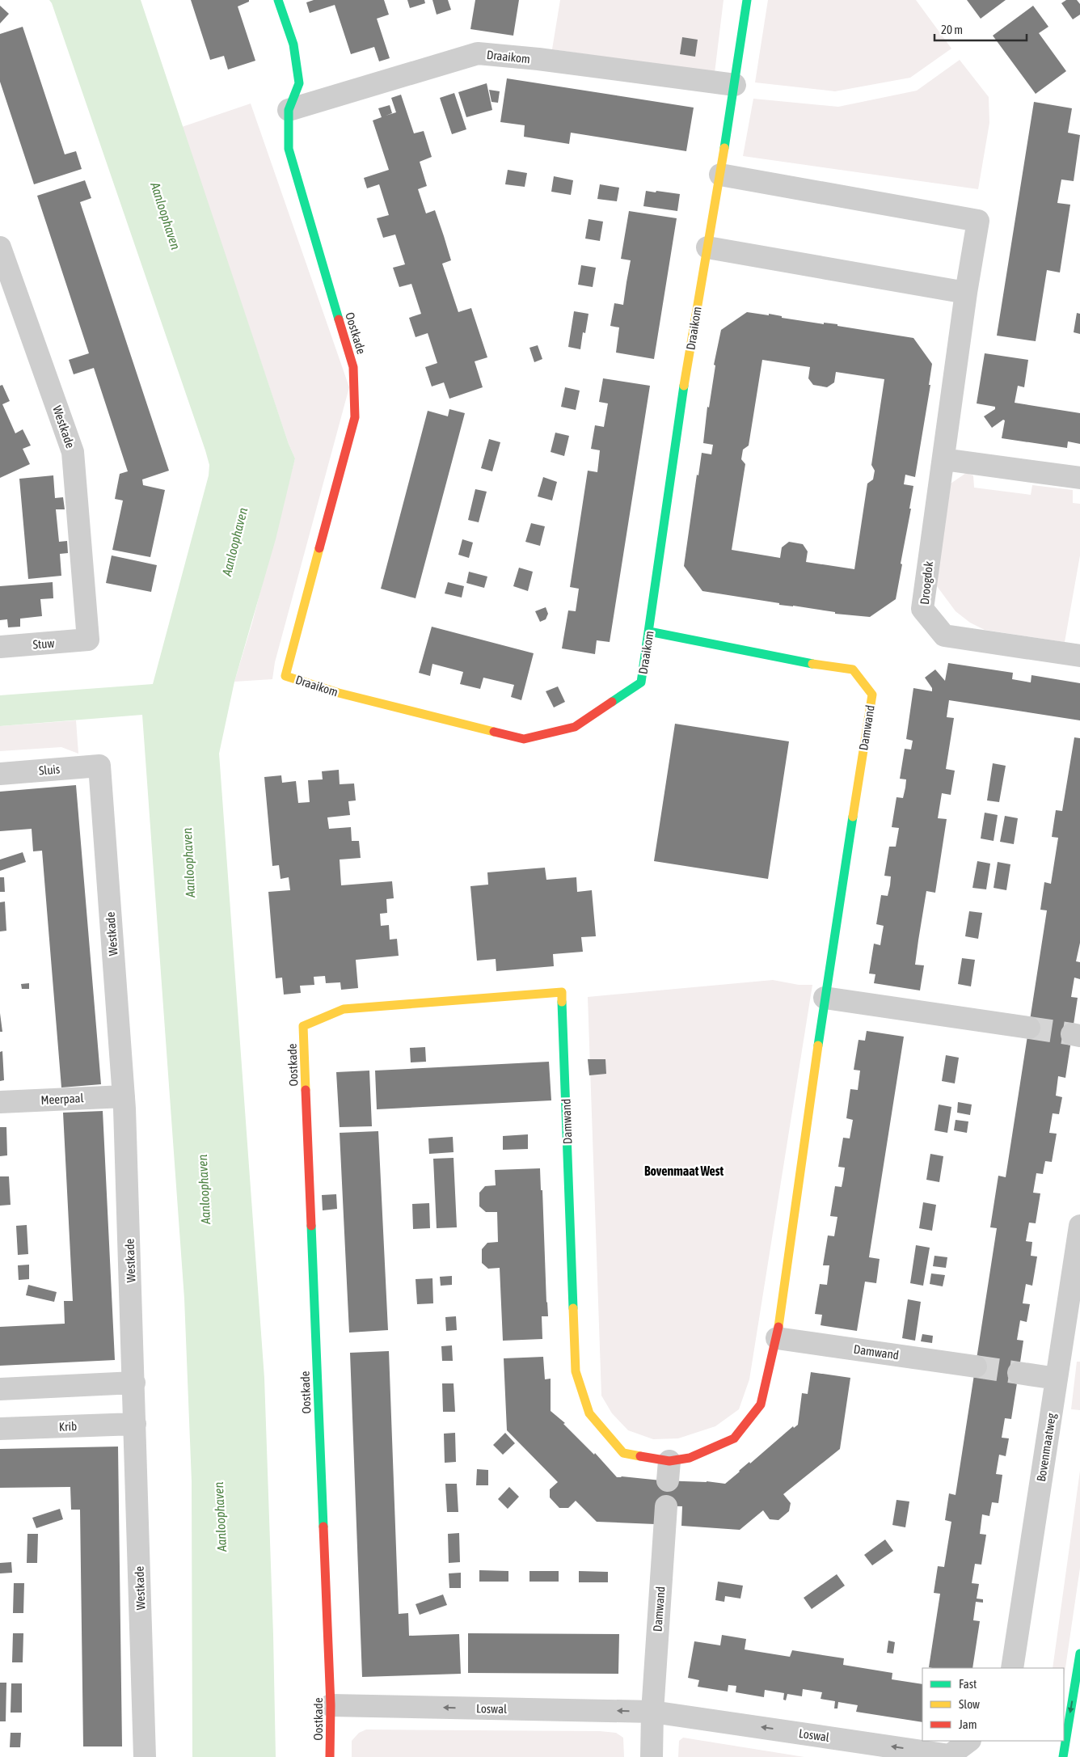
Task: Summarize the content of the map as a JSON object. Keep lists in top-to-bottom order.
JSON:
{
  "streets": {
    "street": [
      "Draaikom",
      "Oostkade",
      "Westkade",
      "Droogdok",
      "Stuw",
      "Damwand",
      "Sluis",
      "Meerpaal",
      "Krib",
      "Bovenmaatweg",
      "Loswal"
    ]
  },
  "crossings": [
    ["Draaikom", "Oostkade"],
    ["Draaikom", "Damwand"],
    ["Oostkade", "Damwand"],
    ["Oostkade", "Loswal"],
    ["Westkade", "Stuw"],
    ["Westkade", "Sluis"],
    ["Westkade", "Meerpaal"],
    ["Westkade", "Krib"],
    ["Damwand", "Loswal"]
  ],
  "one_way": ["Loswal"],
  "districts": ["Bovenmaat West"],
  "water": ["Aanloophaven"],
  "legend": ["Fast", "Slow", "Jam"],
  "scale_bar": "20 m"
}
